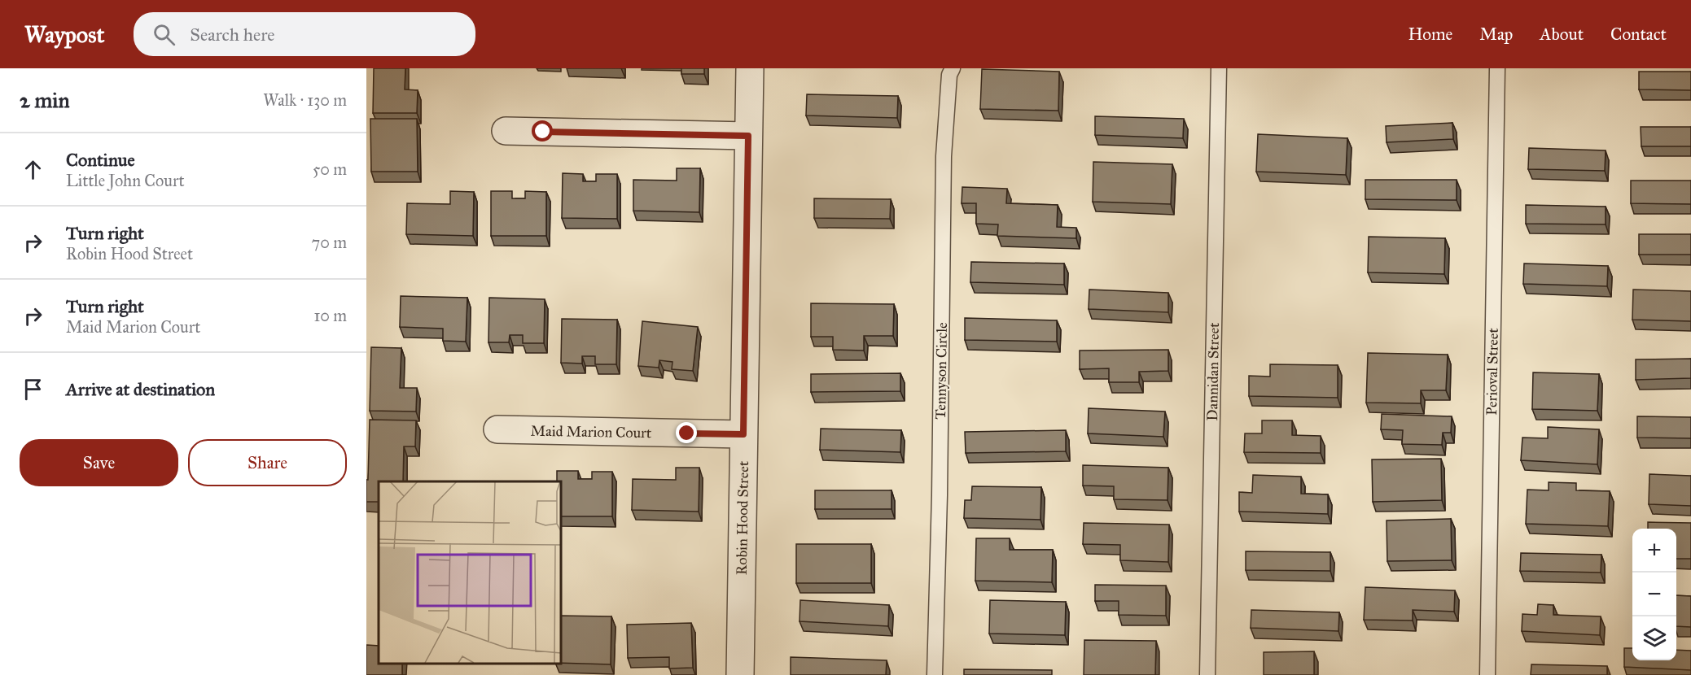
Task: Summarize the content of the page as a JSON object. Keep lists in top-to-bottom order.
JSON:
{
  "streets": {
    "street": ["Maid Marion Court", "Robin Hood Street"],
    "lane": ["Tennyson Circle", "Dannidan Street", "Perioval Street"]
  },
  "crossings": [
    ["Maid Marion Court", "Robin Hood Street"]
  ],
  "page": {
    "header": "Waypost",
    "search": "Search here",
    "nav": [
      "Home",
      "Map",
      "About",
      "Contact"
    ],
    "heading": ["2 min", "Walk · 130 m"],
    "list": [
      ["Continue", "Little John Court", "50 m"],
      ["Turn right", "Robin Hood Street", "70 m"],
      ["Turn right", "Maid Marion Court", "10 m"],
      "Arrive at destination"
    ],
    "buttons": ["Save", "Share"],
    "map_buttons": ["+", "−"]
  }
}
